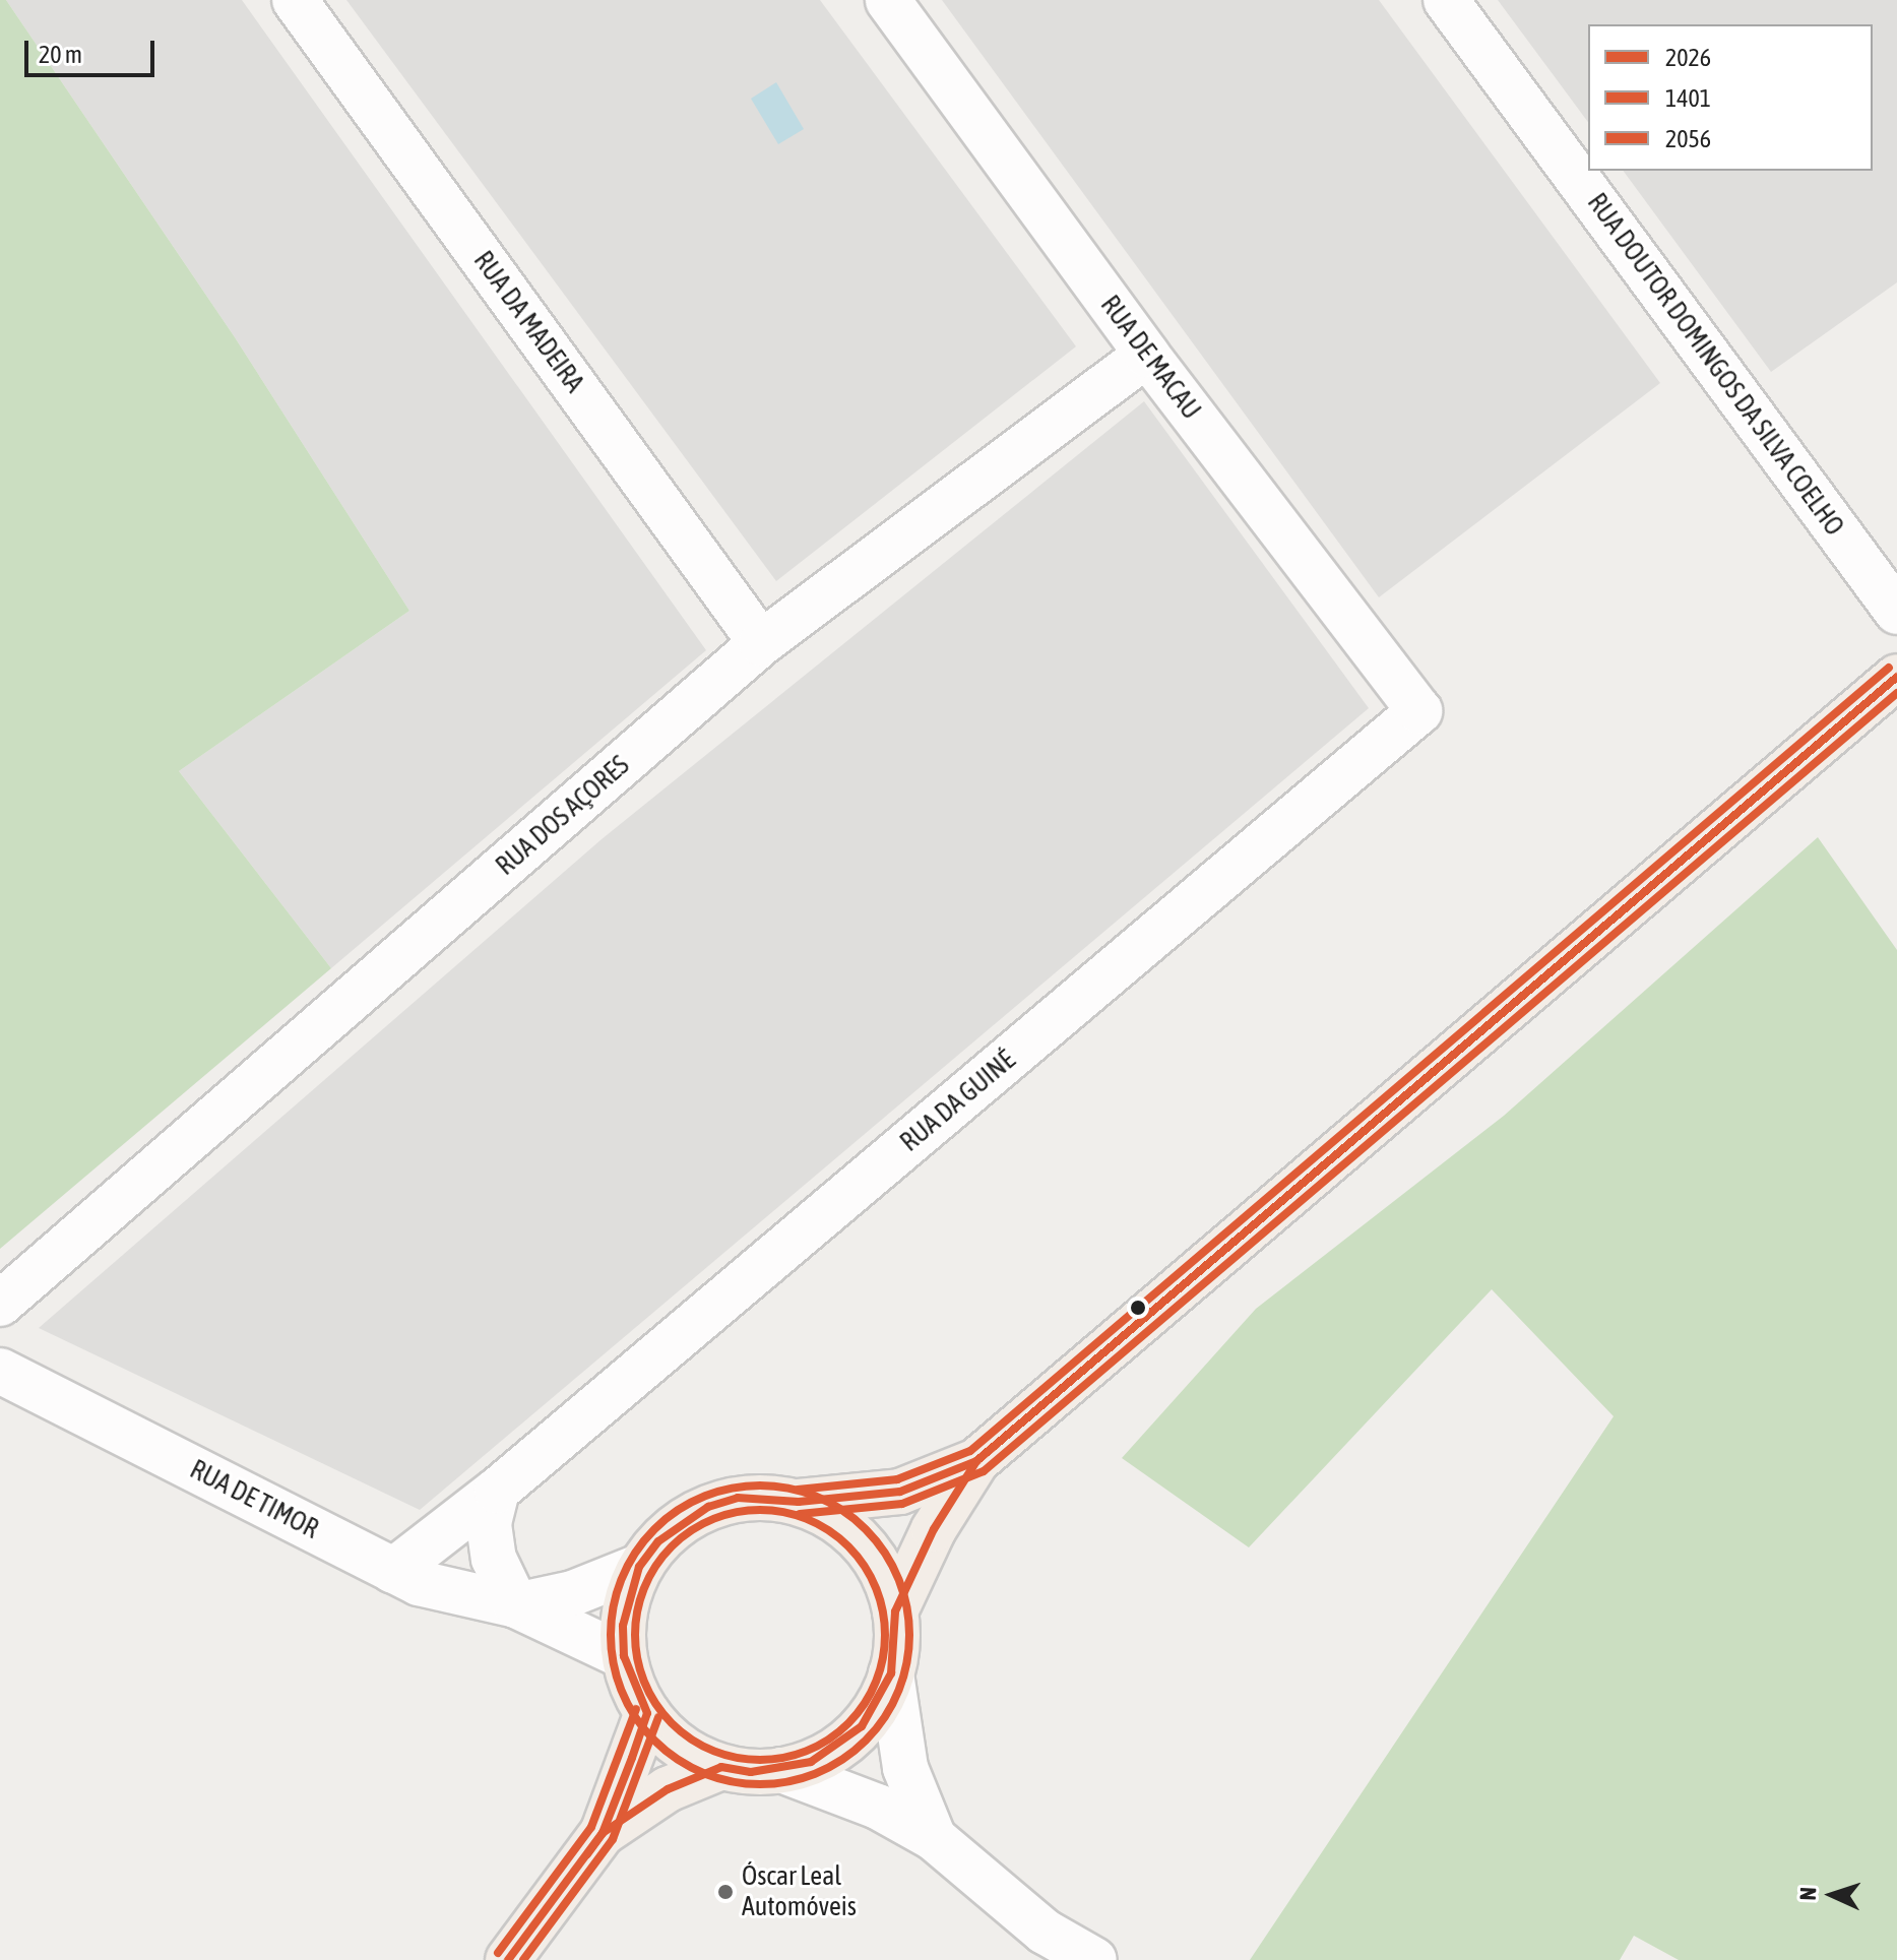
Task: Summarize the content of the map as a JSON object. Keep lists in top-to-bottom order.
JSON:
{
  "streets": {
    "street": [
      "RUA DA MADEIRA",
      "RUA DE MACAU",
      "RUA DOUTOR DOMINGOS DA SILVA COELHO",
      "RUA DOS AÇORES",
      "RUA DA GUINÉ",
      "RUA DE TIMOR"
    ]
  },
  "crossings": [
    ["RUA DA MADEIRA", "RUA DOS AÇORES"],
    ["RUA DE MACAU", "RUA DOS AÇORES"],
    ["RUA DE MACAU", "RUA DA GUINÉ"],
    ["RUA DA GUINÉ", "RUA DE TIMOR"]
  ],
  "places": ["Óscar Leal Automóveis"],
  "lines": ["transit line 2056", "transit line 2026", "transit line 1401"],
  "legend": ["2026", "1401", "2056"],
  "scale_bar": "20 m",
  "north": "left"
}
